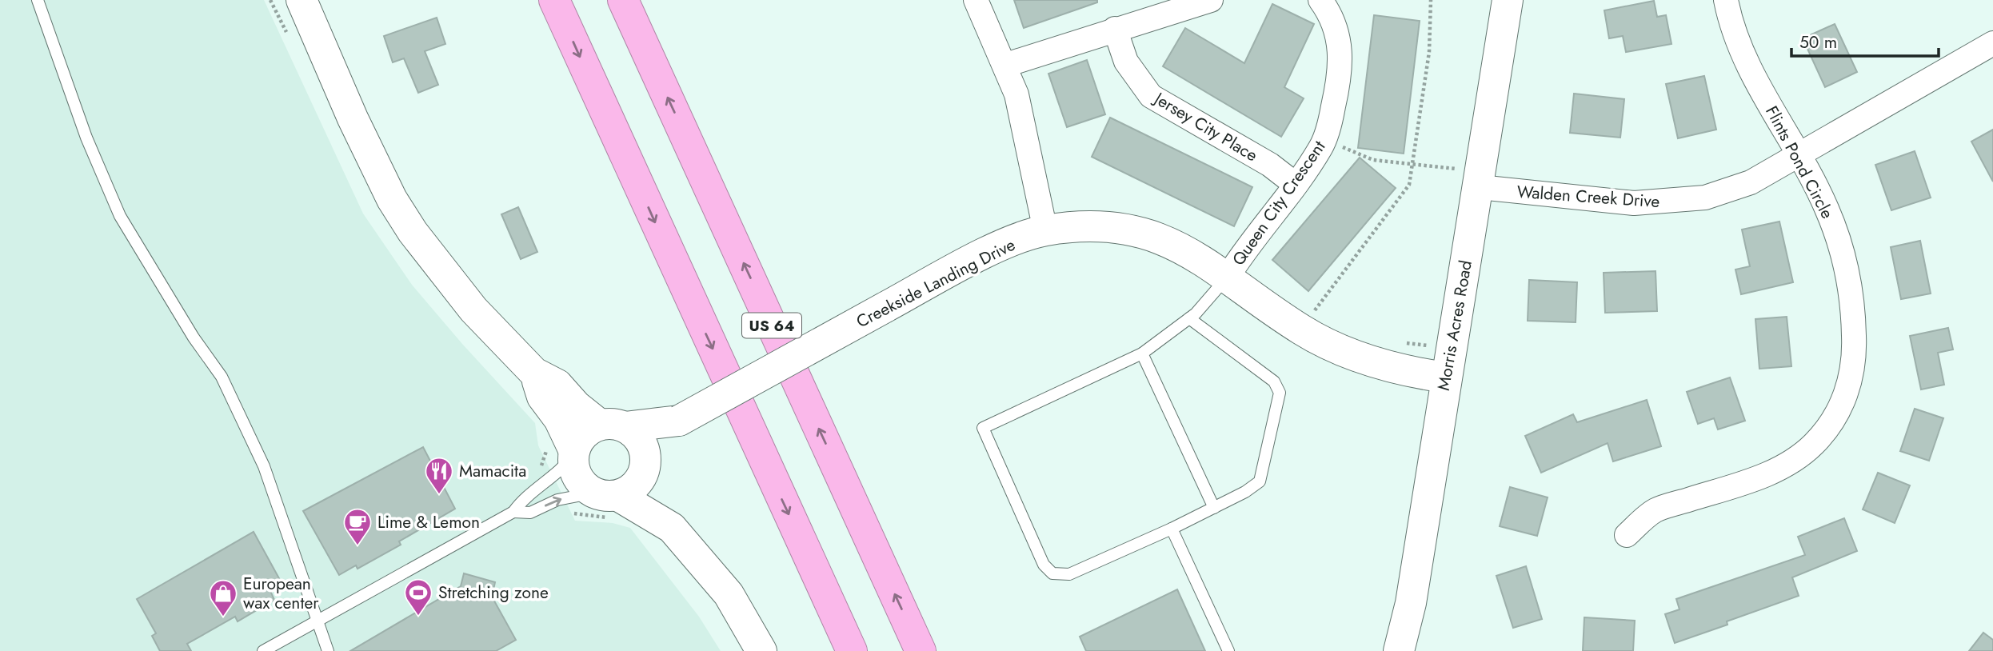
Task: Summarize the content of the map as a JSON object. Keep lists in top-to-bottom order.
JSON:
{
  "streets": {
    "highway": ["US 64"],
    "street": [
      "Jersey City Place",
      "Flints Pond Circle",
      "Walden Creek Drive",
      "Queen City Crescent",
      "Creekside Landing Drive",
      "Morris Acres Road"
    ]
  },
  "crossings": [
    ["Jersey City Place", "Queen City Crescent"],
    ["Flints Pond Circle", "Walden Creek Drive"],
    ["Walden Creek Drive", "Morris Acres Road"],
    ["Queen City Crescent", "Creekside Landing Drive"],
    ["Creekside Landing Drive", "Morris Acres Road"]
  ],
  "places": {
    "restaurant": ["Mamacita"],
    "cafe": ["Lime & Lemon"],
    "sports": ["Stretching zone"],
    "shop": ["European wax center"]
  },
  "scale_bar": "50 m"
}
